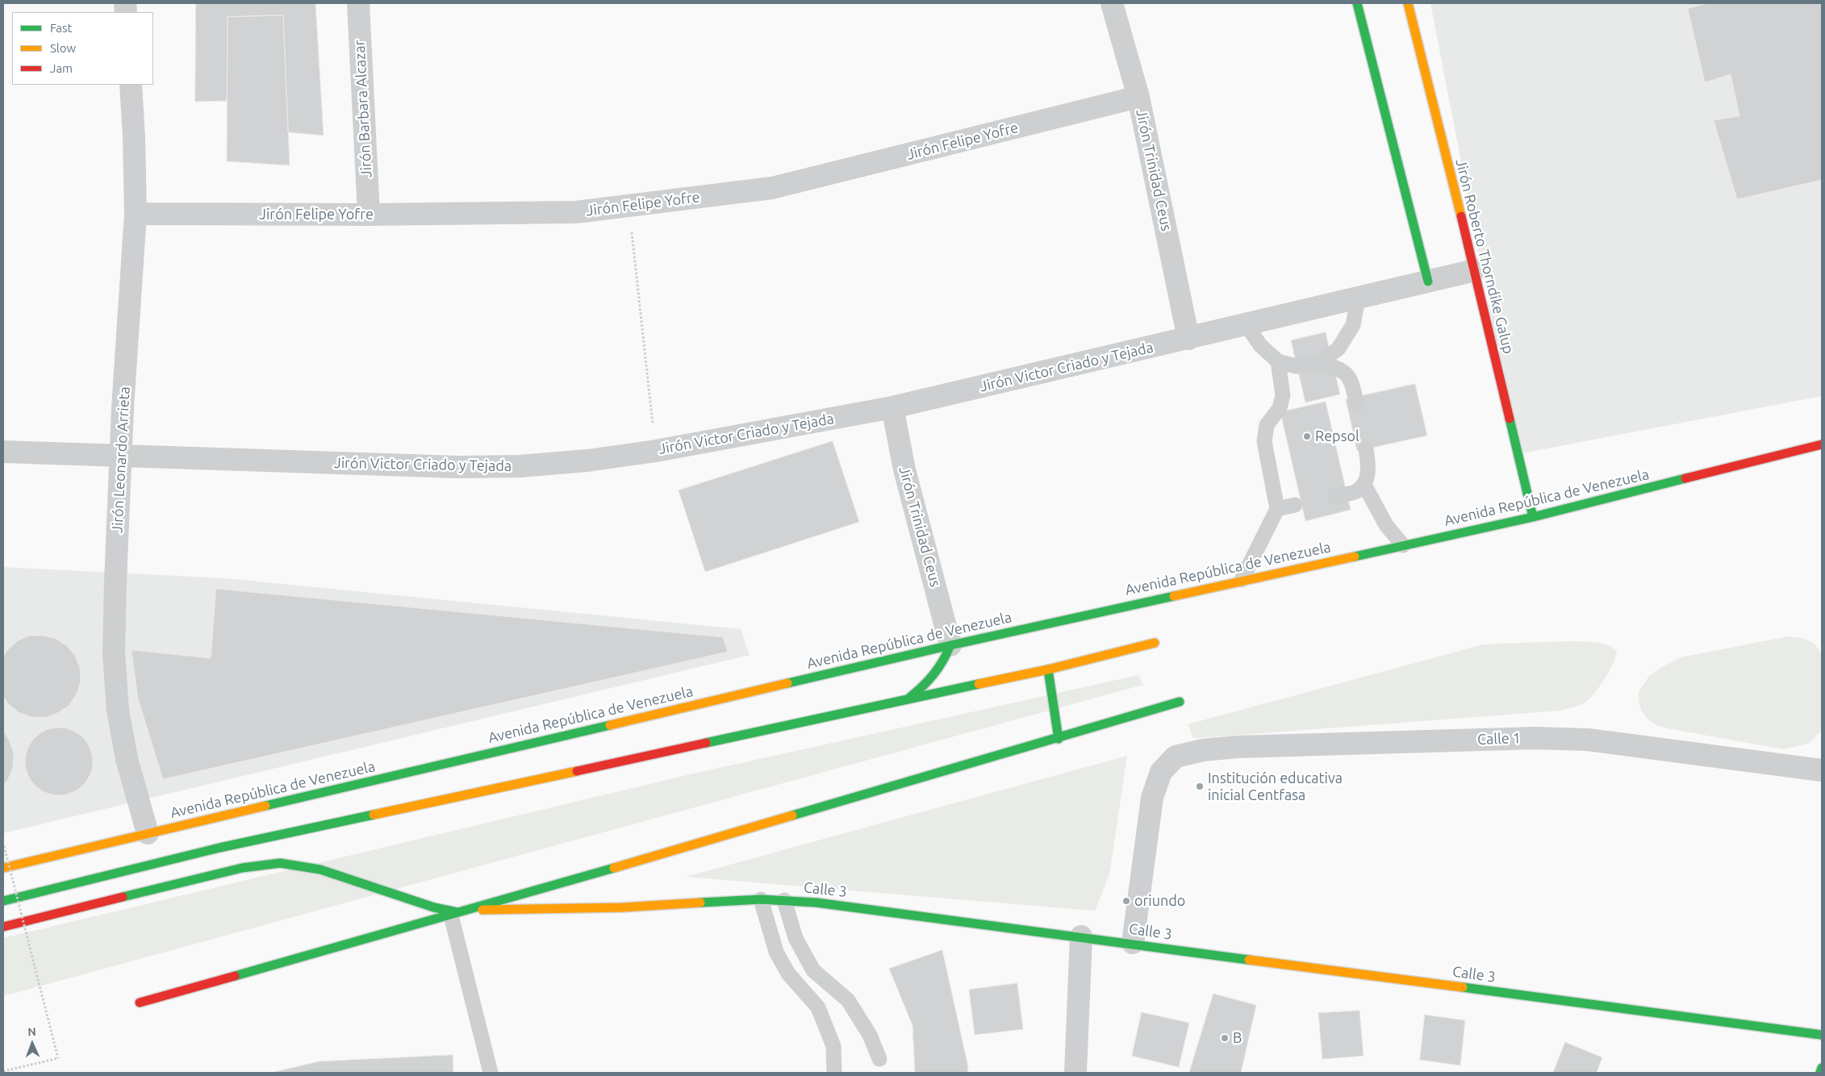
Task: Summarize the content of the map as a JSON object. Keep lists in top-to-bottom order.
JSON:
{
  "streets": {
    "main road": ["Jirón Roberto Thorndike Galup", "Avenida República de Venezuela", "Calle 3"],
    "street": [
      "Jirón Barbara Alcazar",
      "Jirón Felipe Yofre",
      "Jirón Trinidad Ceus",
      "Jirón Victor Criado y Tejada",
      "Jirón Leonardo Arrieta",
      "Calle 1"
    ]
  },
  "crossings": [
    ["Jirón Barbara Alcazar", "Jirón Felipe Yofre"],
    ["Jirón Felipe Yofre", "Jirón Trinidad Ceus"],
    ["Jirón Felipe Yofre", "Jirón Leonardo Arrieta"],
    ["Jirón Trinidad Ceus", "Jirón Victor Criado y Tejada"],
    ["Jirón Trinidad Ceus", "Avenida República de Venezuela"],
    ["Jirón Roberto Thorndike Galup", "Jirón Victor Criado y Tejada"],
    ["Jirón Roberto Thorndike Galup", "Avenida República de Venezuela"],
    ["Jirón Victor Criado y Tejada", "Jirón Leonardo Arrieta"],
    ["Jirón Leonardo Arrieta", "Avenida República de Venezuela"],
    ["Calle 1", "Calle 3"]
  ],
  "places": [
    "Repsol",
    "Institución educativa inicial Centfasa",
    "oriundo",
    "B"
  ],
  "legend": ["Fast", "Slow", "Jam"],
  "north": "top"
}
